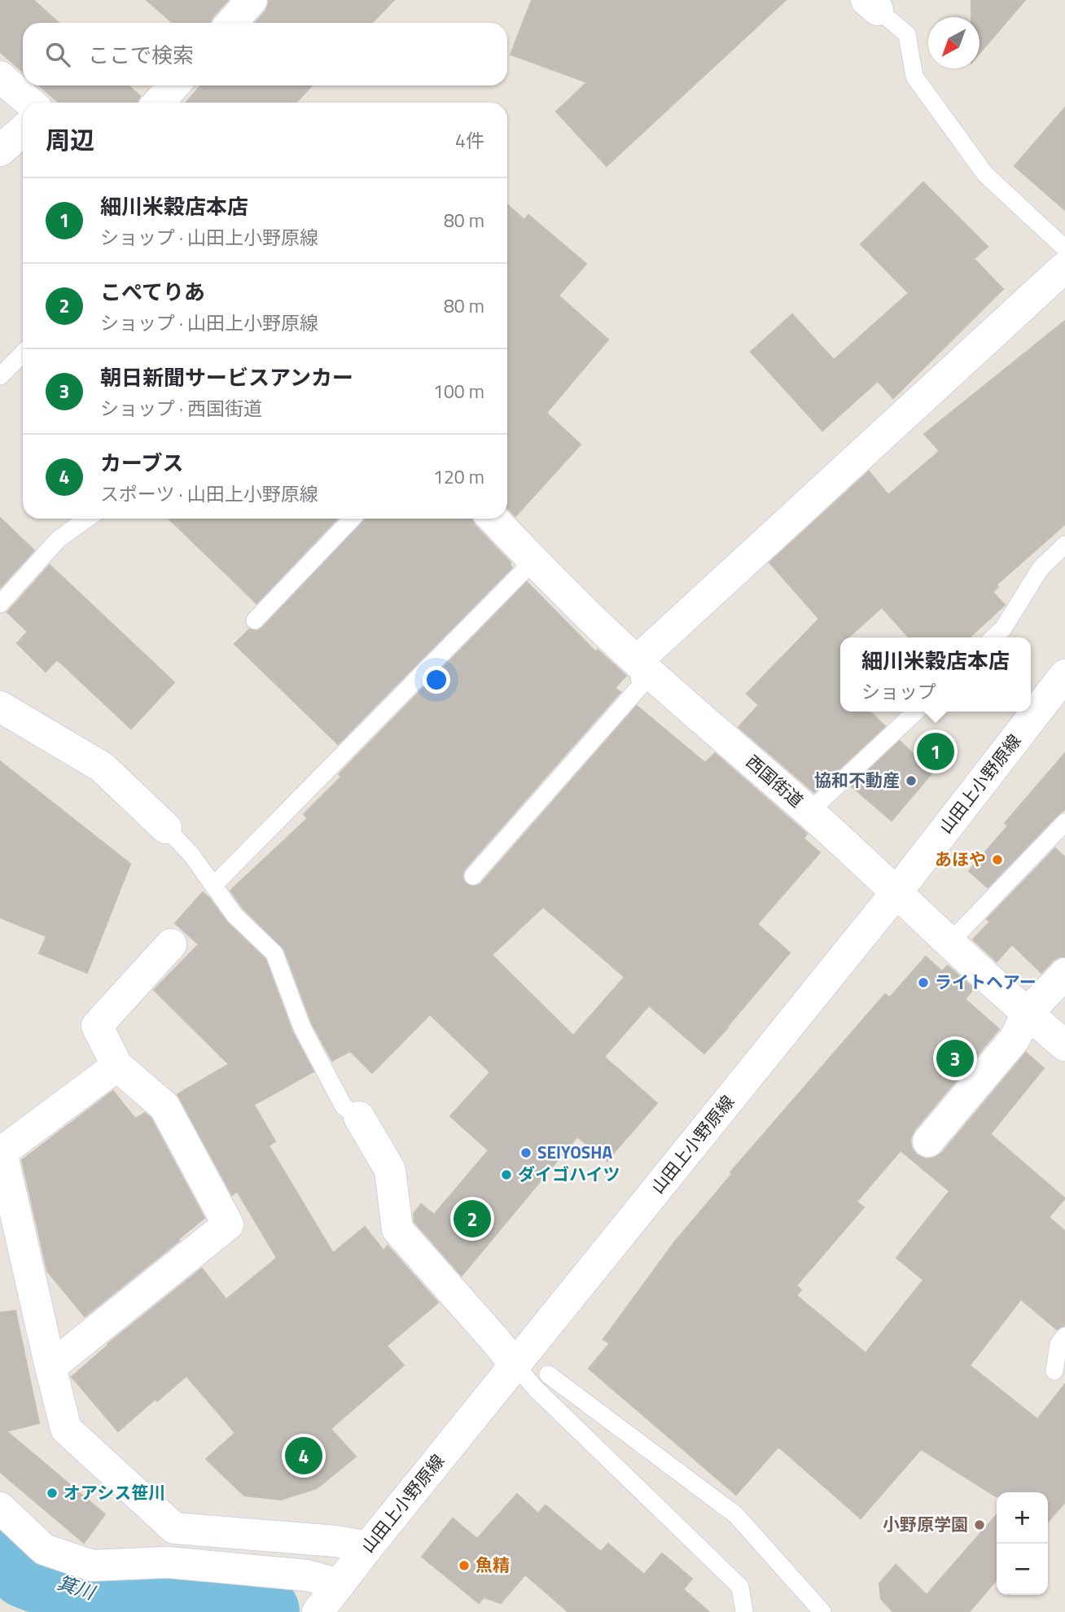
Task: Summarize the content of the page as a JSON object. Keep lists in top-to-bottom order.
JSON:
{
  "streets": {
    "street": ["西国街道", "山田上小野原線"]
  },
  "crossings": [
    ["西国街道", "山田上小野原線"]
  ],
  "water": ["箕川"],
  "places": [
    "協和不動産",
    "あほや",
    "ライトヘアー",
    "SEIYOSHA",
    "ダイゴハイツ",
    "オアシス笹川",
    "小野原学園",
    "魚精"
  ],
  "north": "bottom left",
  "page": {
    "search": "ここで検索",
    "heading": ["周辺", "4件"],
    "list": [
      {
        "mark": "1",
        "name": "細川米穀店本店",
        "note": "ショップ · 山田上小野原線",
        "value": "80 m"
      },
      {
        "mark": "2",
        "name": "こぺてりあ",
        "note": "ショップ · 山田上小野原線",
        "value": "80 m"
      },
      {
        "mark": "3",
        "name": "朝日新聞サービスアンカー",
        "note": "ショップ · 西国街道",
        "value": "100 m"
      },
      {
        "mark": "4",
        "name": "カーブス",
        "note": "スポーツ · 山田上小野原線",
        "value": "120 m"
      }
    ],
    "popup": ["細川米穀店本店", "ショップ"],
    "pins": [
      "1",
      "3",
      "2",
      "4"
    ],
    "map_buttons": ["+", "−"]
  }
}
